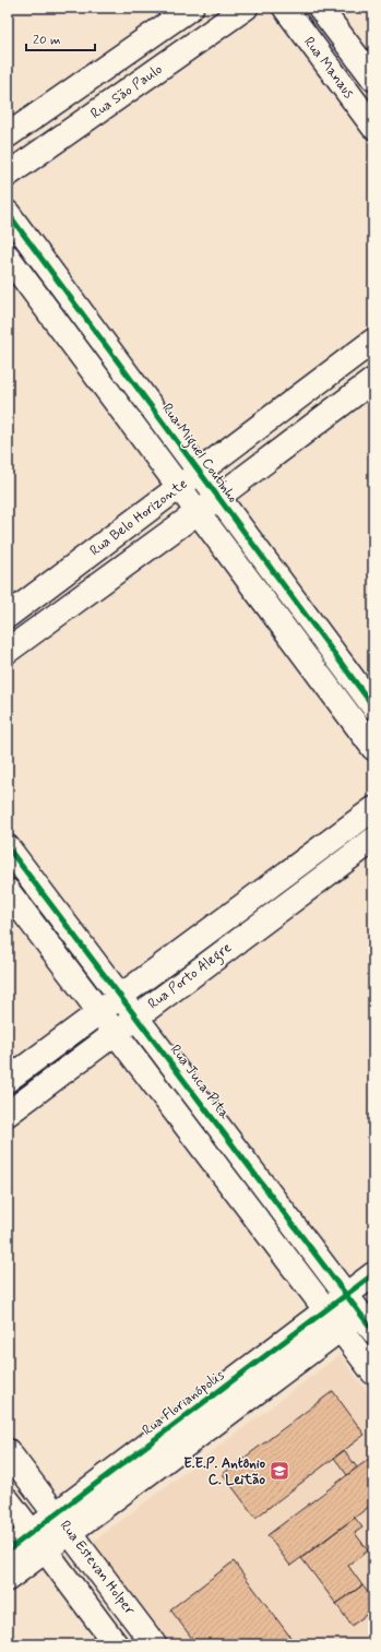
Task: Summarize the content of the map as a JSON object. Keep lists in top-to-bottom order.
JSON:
{
  "streets": {
    "street": [
      "Rua Manaus",
      "Rua São Paulo",
      "Rua Miguel Coutinho",
      "Rua Belo Horizonte",
      "Rua Porto Alegre",
      "Rua Juca Pita",
      "Rua Florianópolis",
      "Rua Estevan Holper"
    ]
  },
  "crossings": [
    ["Rua Miguel Coutinho", "Rua Belo Horizonte"],
    ["Rua Porto Alegre", "Rua Juca Pita"],
    ["Rua Juca Pita", "Rua Florianópolis"],
    ["Rua Florianópolis", "Rua Estevan Holper"]
  ],
  "places": {
    "school or university": ["E.E.P. Antônio C. Leitão"]
  },
  "scale_bar": "20 m"
}
